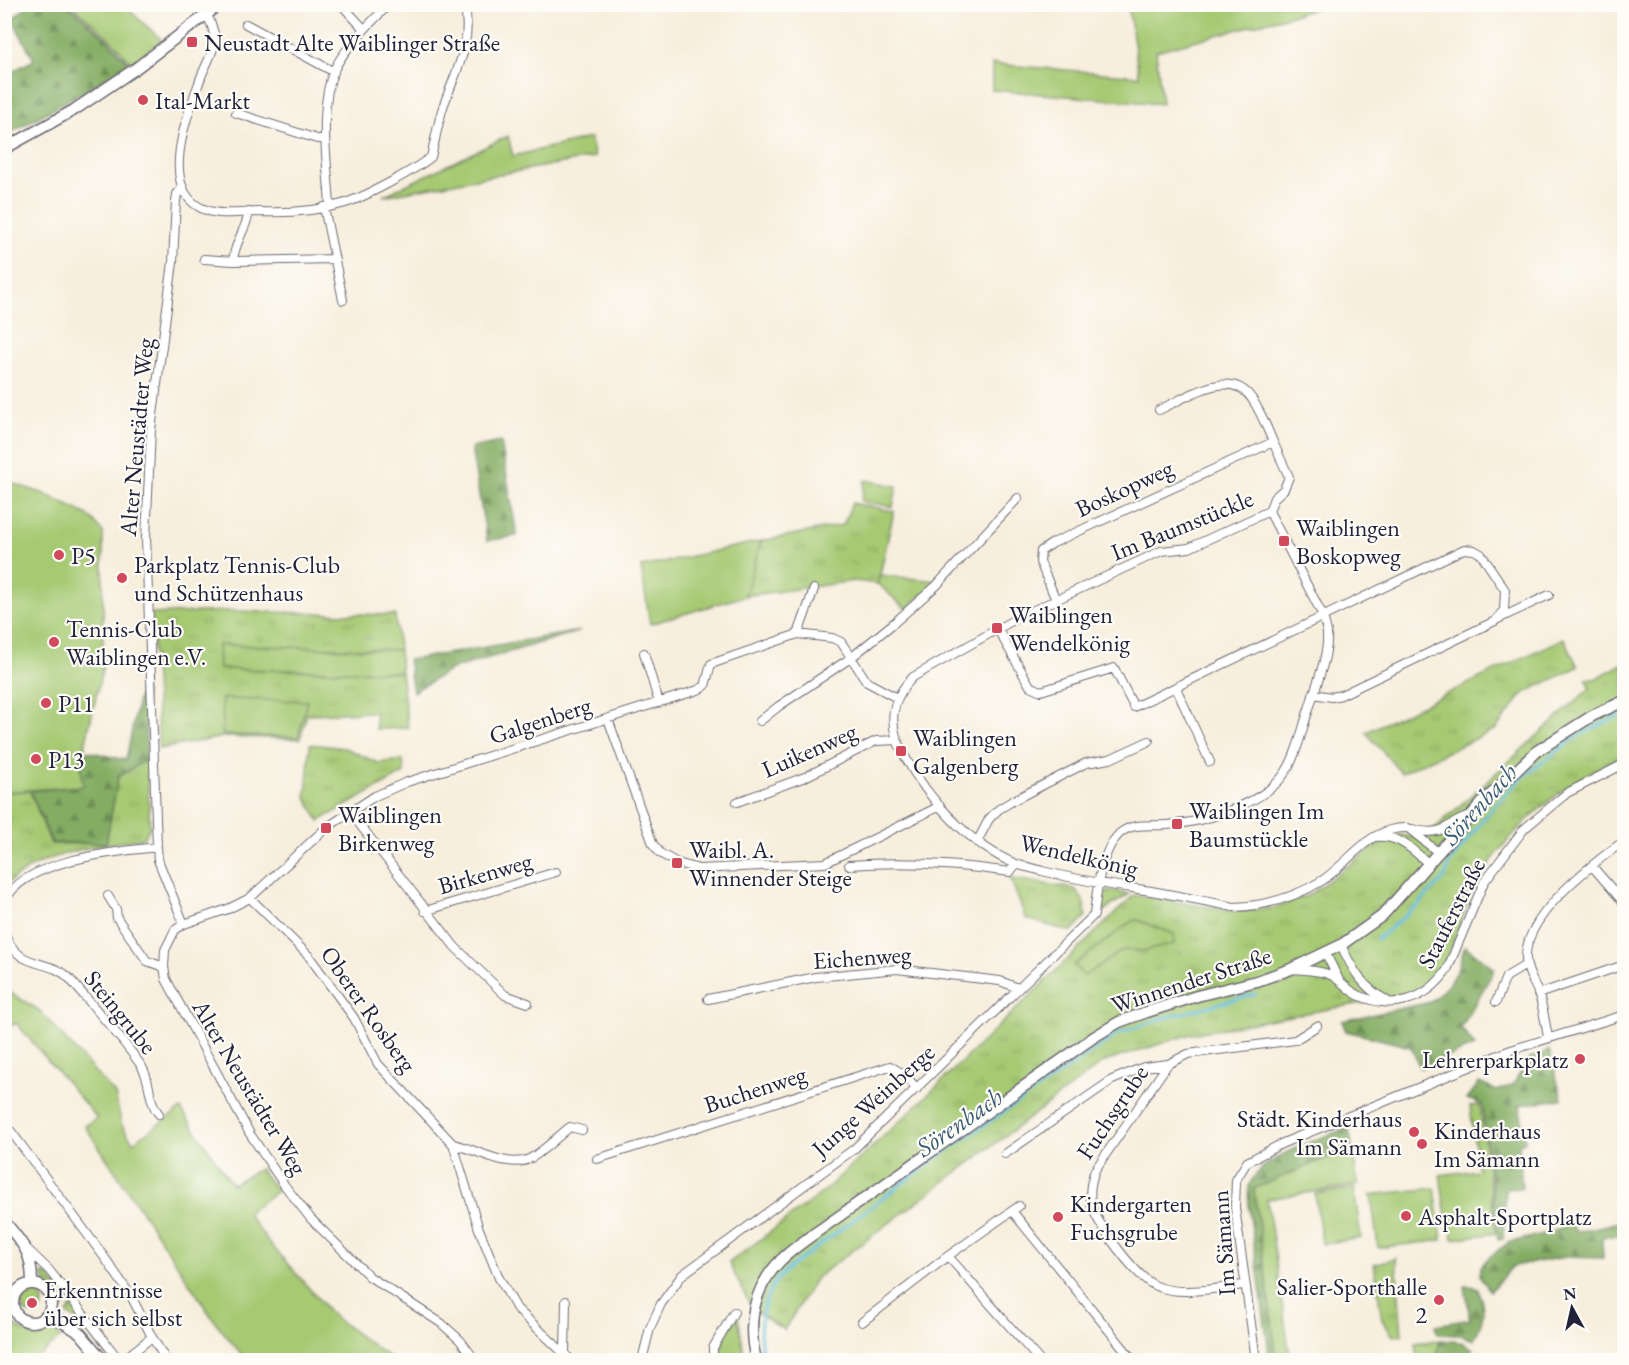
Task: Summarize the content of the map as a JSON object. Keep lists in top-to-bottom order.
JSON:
{
  "streets": {
    "street": [
      "Alter Neustädter Weg",
      "Boskopweg",
      "Im Baumstückle",
      "Galgenberg",
      "Luikenweg",
      "Wendelkönig",
      "Birkenweg",
      "Stauferstraße",
      "Eichenweg",
      "Winnender Straße",
      "Oberer Rosberg",
      "Steingrube",
      "Buchenweg",
      "Junge Weinberge",
      "Fuchsgrube",
      "Im Sämann"
    ]
  },
  "crossings": [
    ["Alter Neustädter Weg", "Galgenberg"],
    ["Boskopweg", "Im Baumstückle"],
    ["Im Baumstückle", "Wendelkönig"],
    ["Im Baumstückle", "Junge Weinberge"],
    ["Galgenberg", "Wendelkönig"],
    ["Galgenberg", "Birkenweg"],
    ["Galgenberg", "Oberer Rosberg"],
    ["Luikenweg", "Wendelkönig"],
    ["Wendelkönig", "Winnender Straße"],
    ["Wendelkönig", "Junge Weinberge"],
    ["Stauferstraße", "Winnender Straße"],
    ["Eichenweg", "Junge Weinberge"],
    ["Buchenweg", "Junge Weinberge"],
    ["Fuchsgrube", "Im Sämann"]
  ],
  "water": ["Sörenbach"],
  "places": {
    "transit": [
      "Neustadt Alte Waiblinger Straße",
      "Waiblingen Boskopweg",
      "Waiblingen Wendelkönig",
      "Waiblingen Galgenberg",
      "Waiblingen Im Baumstückle",
      "Waiblingen Birkenweg",
      "Waibl. A. Winnender Steige"
    ],
    "other": [
      "Ital-Markt",
      "P5",
      "Parkplatz Tennis-Club und Schützenhaus",
      "Tennis-Club Waiblingen e.V.",
      "P11",
      "P13",
      "Lehrerparkplatz",
      "Städt. Kinderhaus Im Sämann",
      "Kinderhaus Im Sämann",
      "Asphalt-Sportplatz",
      "Kindergarten Fuchsgrube",
      "Salier-Sporthalle 2",
      "Erkenntnisse über sich selbst"
    ]
  },
  "north": "top"
}
